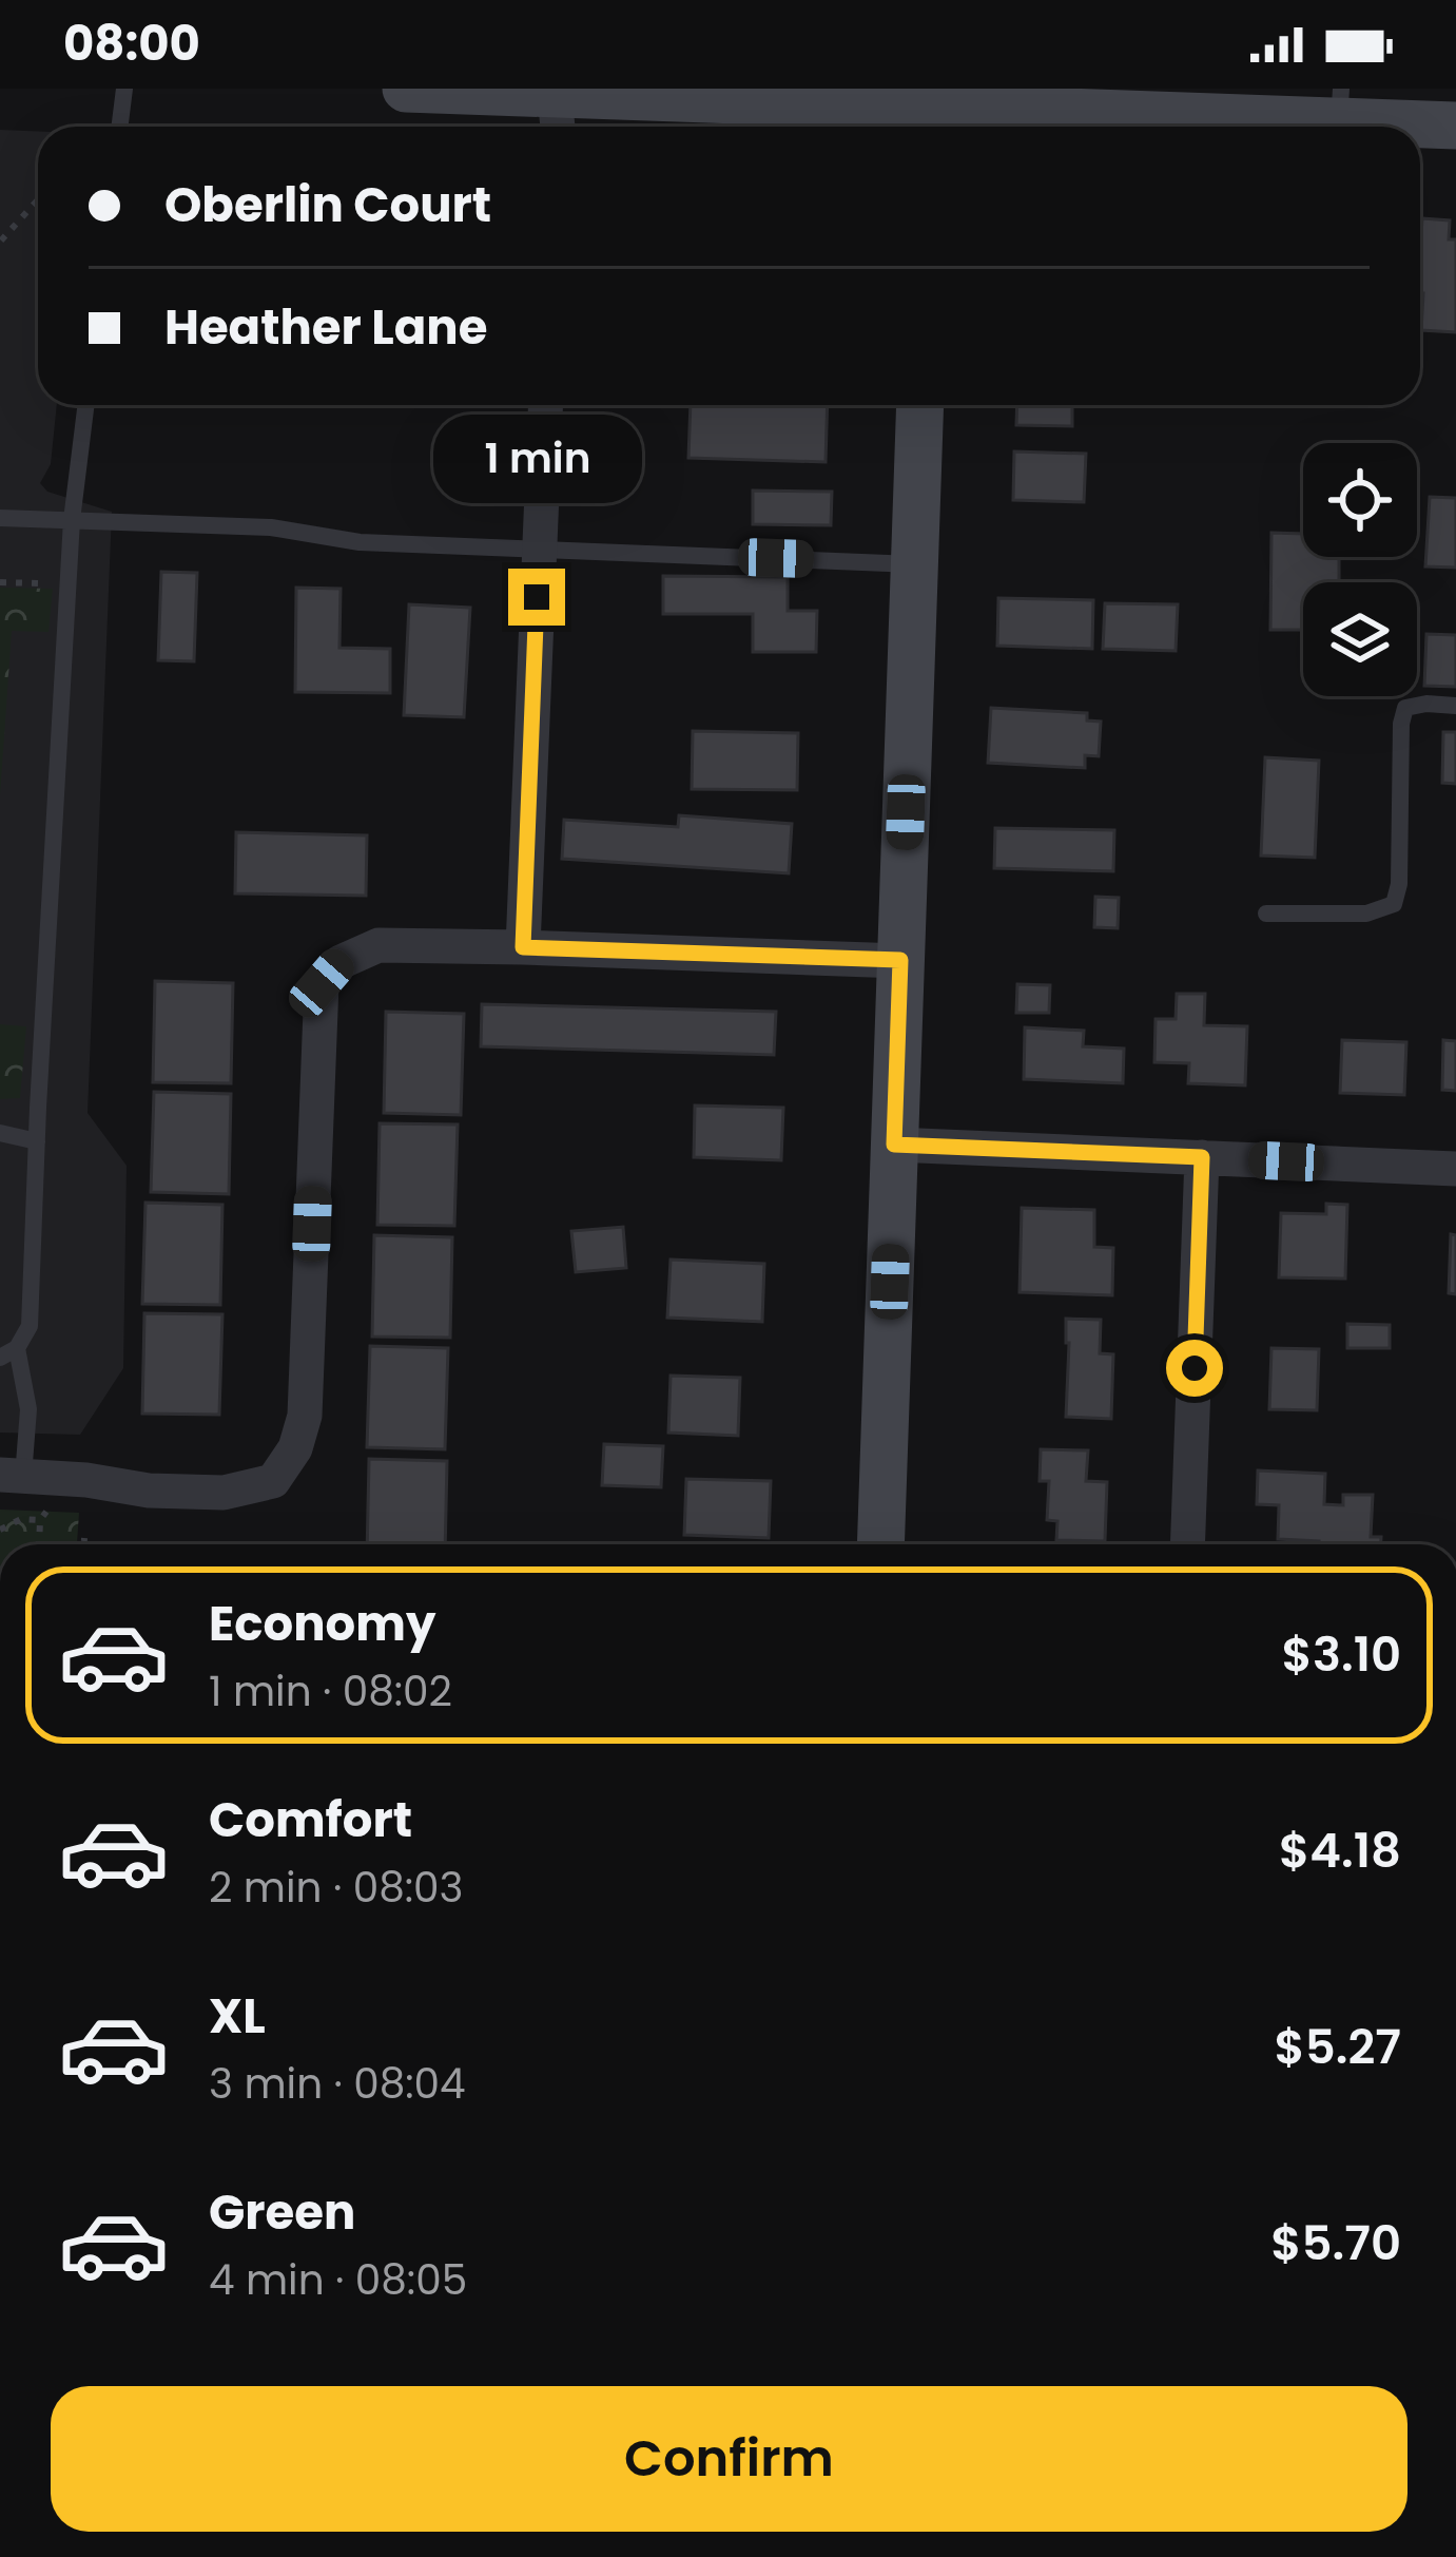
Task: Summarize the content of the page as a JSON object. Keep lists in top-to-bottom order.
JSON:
{
  "page": {
    "status": "08:00",
    "banner": ["Oberlin Court", "Heather Lane"],
    "bubble": "1 min",
    "list": [
      {
        "name": "Economy",
        "note": "1 min · 08:02",
        "value": "$3.10"
      },
      {
        "name": "Comfort",
        "note": "2 min · 08:03",
        "value": "$4.18"
      },
      {
        "name": "XL",
        "note": "3 min · 08:04",
        "value": "$5.27"
      },
      {
        "name": "Green",
        "note": "4 min · 08:05",
        "value": "$5.70"
      }
    ],
    "buttons": "Confirm"
  }
}
